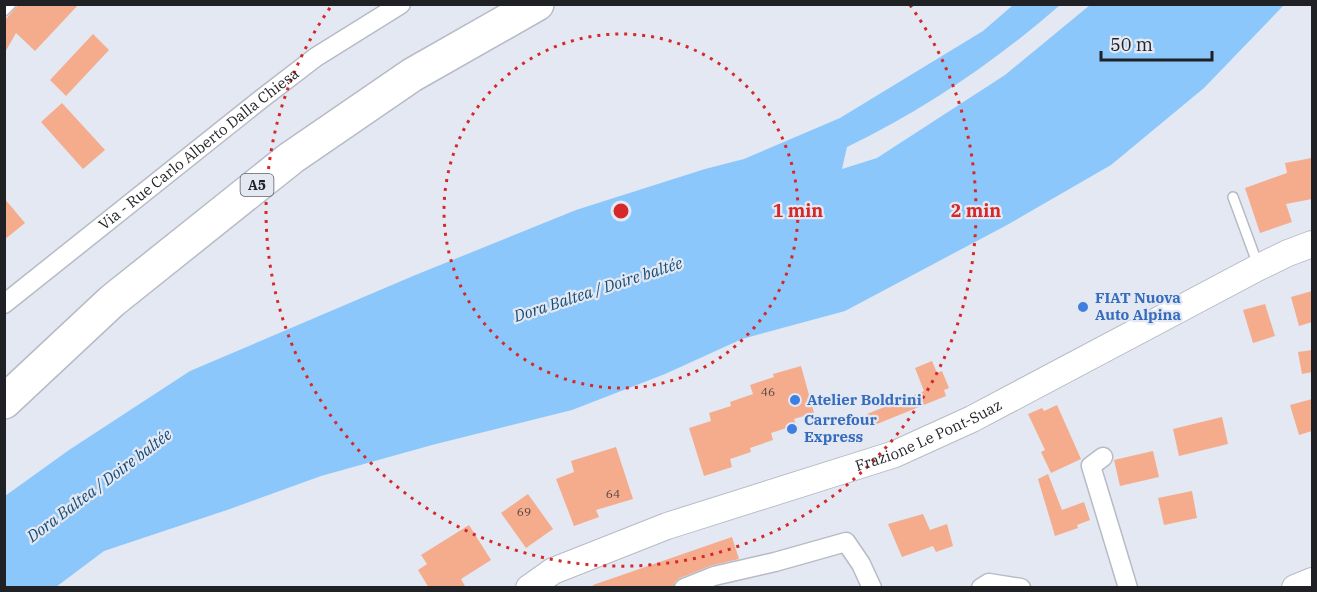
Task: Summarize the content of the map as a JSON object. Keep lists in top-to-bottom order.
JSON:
{
  "streets": {
    "highway": ["A5"],
    "main road": ["Frazione Le Pont-Suaz"],
    "street": ["Via - Rue Carlo Alberto Dalla Chiesa"]
  },
  "water": ["Dora Baltea / Doire baltée"],
  "places": ["FIAT Nuova Auto Alpina", "Atelier Boldrini", "Carrefour Express"],
  "house_numbers": ["46", "64", "69"],
  "scale_bar": "50 m",
  "rings": ["1 min", "2 min"]
}
